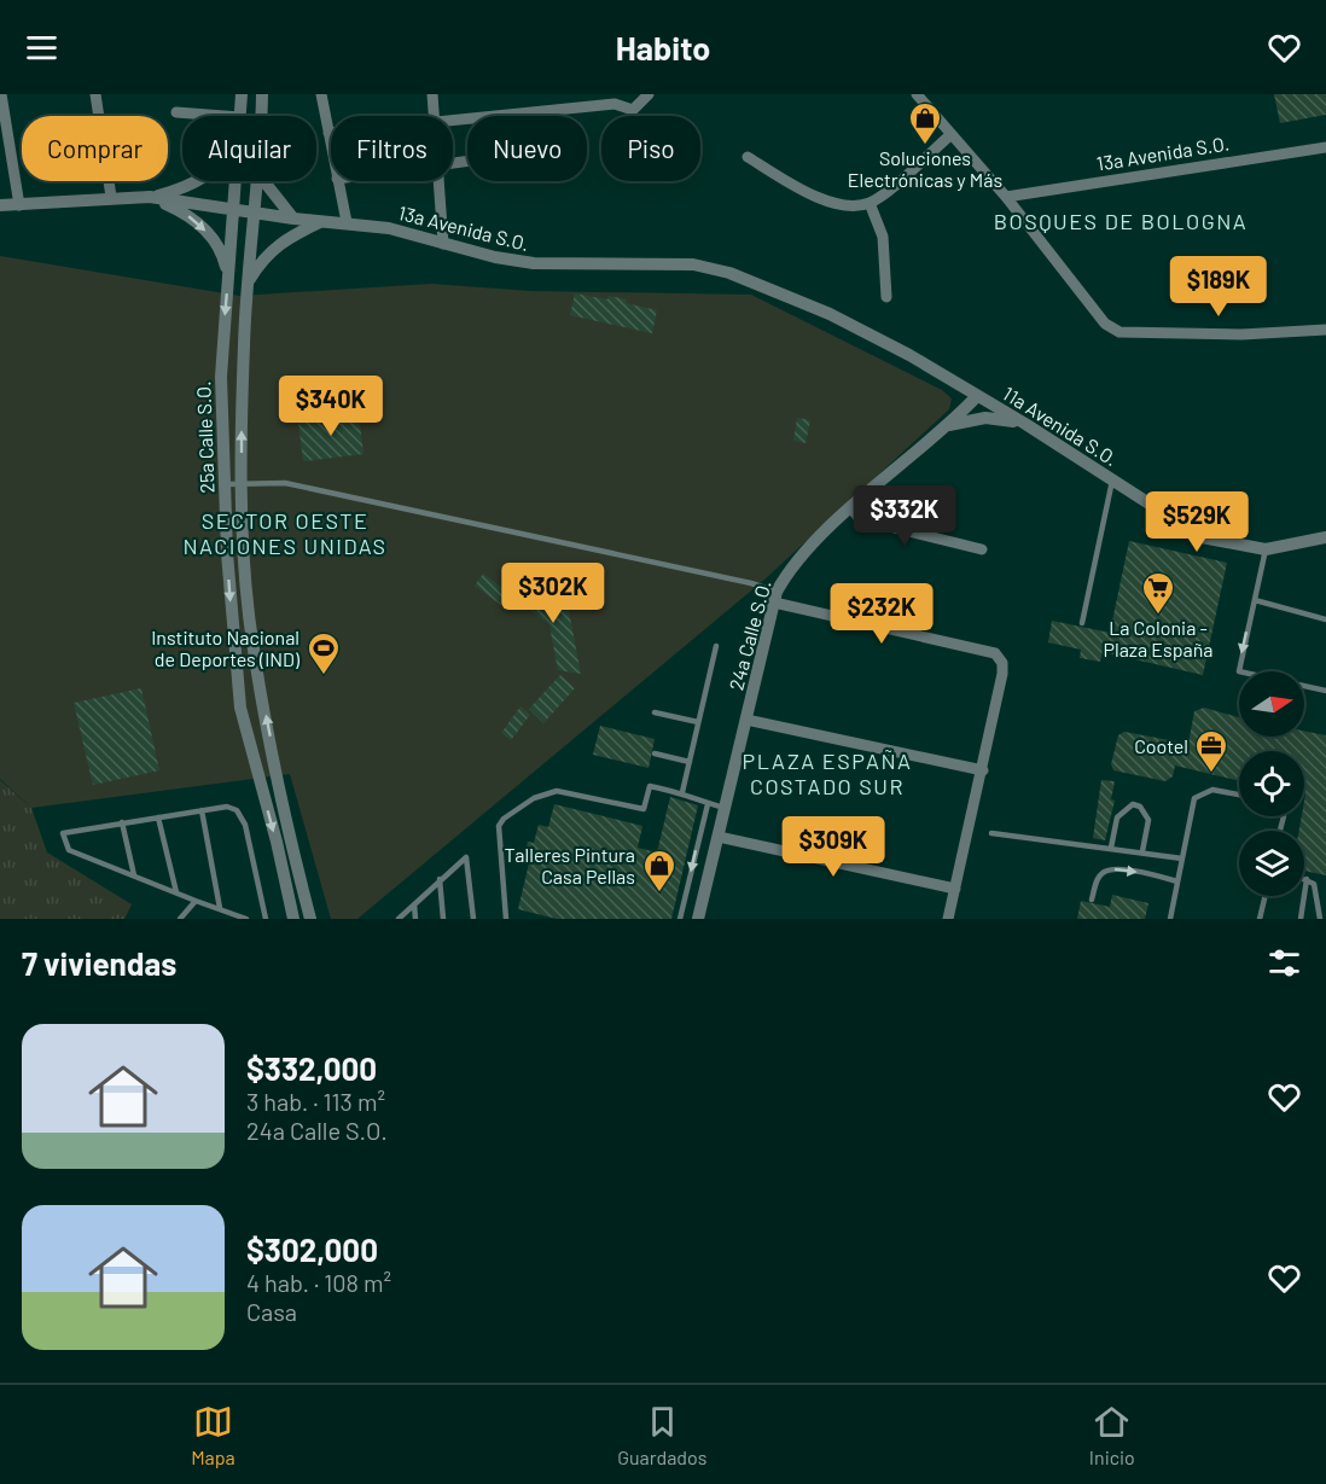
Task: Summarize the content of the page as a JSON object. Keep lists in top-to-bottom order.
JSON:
{
  "streets": {
    "street": [
      "13a Avenida S.O.",
      "11a Avenida S.O.",
      "25a Calle S.O.",
      "24a Calle S.O."
    ]
  },
  "crossings": [
    ["13a Avenida S.O.", "11a Avenida S.O."],
    ["13a Avenida S.O.", "25a Calle S.O."],
    ["13a Avenida S.O.", "24a Calle S.O."],
    ["11a Avenida S.O.", "24a Calle S.O."]
  ],
  "districts": ["BOSQUES DE BOLOGNA", "SECTOR OESTE NACIONES UNIDAS", "PLAZA ESPAÑA COSTADO SUR"],
  "places": {
    "shop": ["Soluciones Electrónicas y Más", "Talleres Pintura Casa Pellas"],
    "supermarket": ["La Colonia - Plaza España"],
    "sports": ["Instituto Nacional de Deportes (IND)"],
    "office": ["Cootel"]
  },
  "north": "right",
  "page": {
    "header": "Habito",
    "chip": [
      "Comprar",
      "Alquilar",
      "Filtros",
      "Nuevo",
      "Piso"
    ],
    "price": [
      "$189K",
      "$340K",
      "$332K",
      "$529K",
      "$302K",
      "$232K",
      "$309K"
    ],
    "heading": "7 viviendas",
    "list": [
      {
        "name": "$332,000",
        "note": "3 hab. · 113 m² · 24a Calle S.O."
      },
      {
        "name": "$302,000",
        "note": "4 hab. · 108 m² · Casa"
      }
    ],
    "tabs": ["Mapa", "Guardados", "Inicio"]
  }
}
